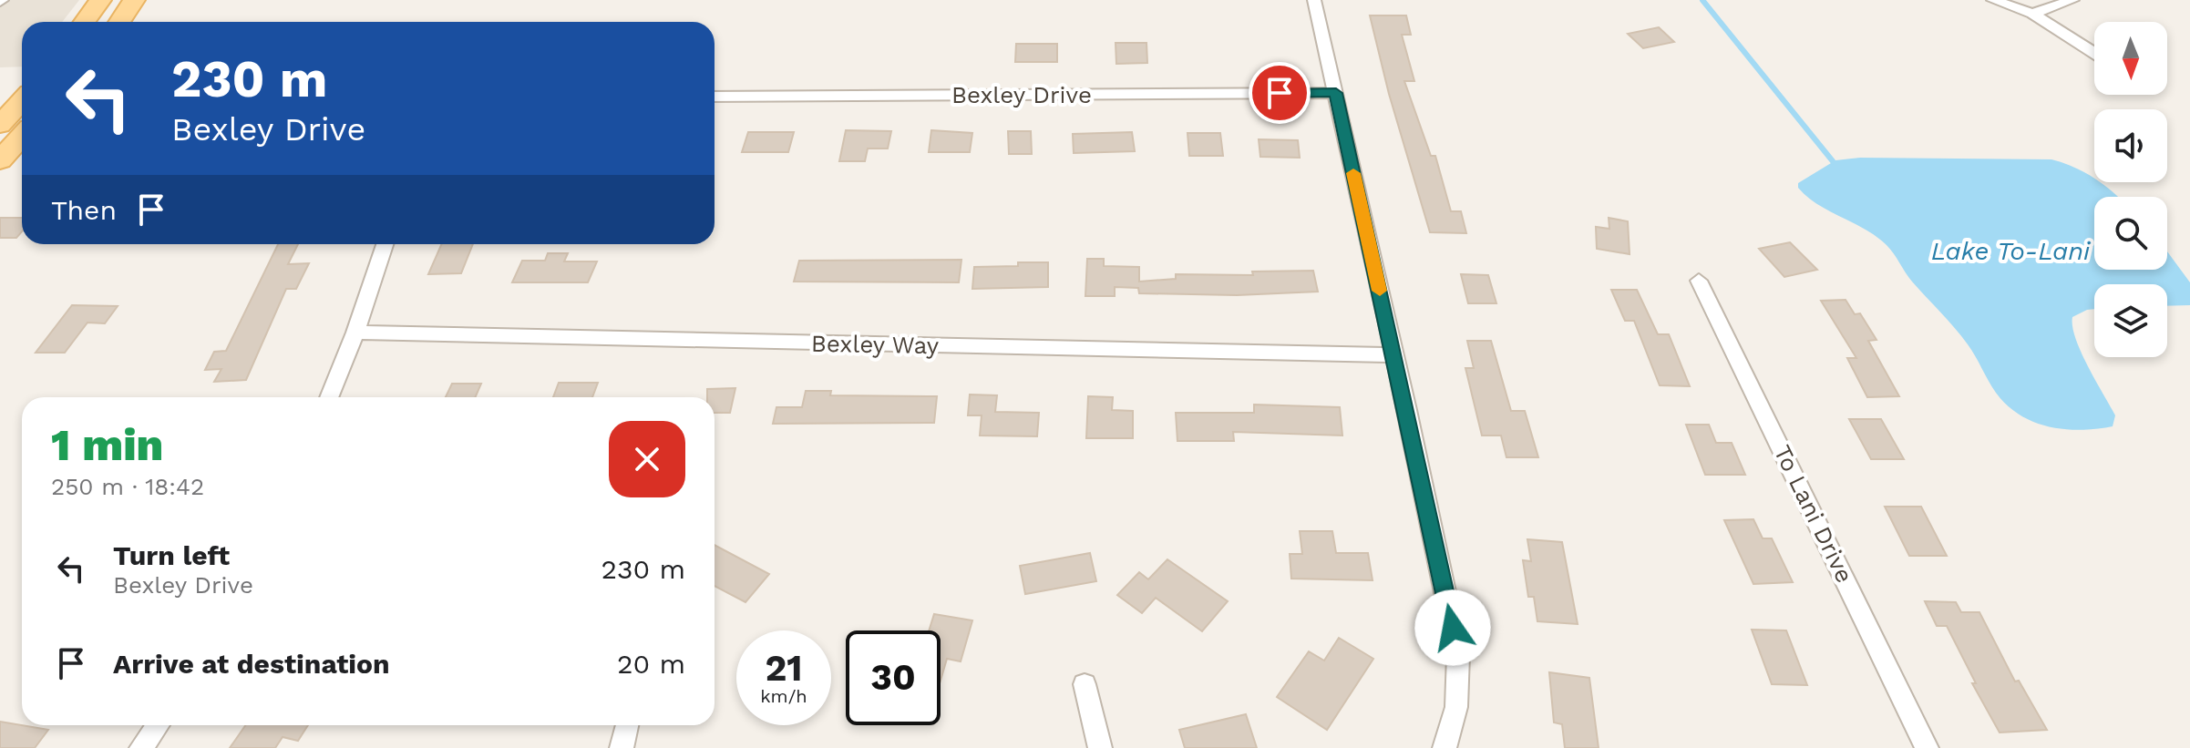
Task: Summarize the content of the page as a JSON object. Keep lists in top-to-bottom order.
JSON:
{
  "streets": {
    "street": ["Bexley Drive", "Bexley Way", "To Lani Drive"]
  },
  "water": ["Lake To-Lani"],
  "north": "bottom",
  "page": {
    "turn": ["230 m", "Bexley Drive"],
    "then": "Then",
    "heading": ["1 min", "250 m · 18:42"],
    "list": [
      {
        "name": "Turn left",
        "note": "Bexley Drive",
        "value": "230 m"
      },
      {
        "name": "Arrive at destination",
        "value": "20 m"
      }
    ],
    "speed": "21 km/h",
    "limit": "30"
  }
}
